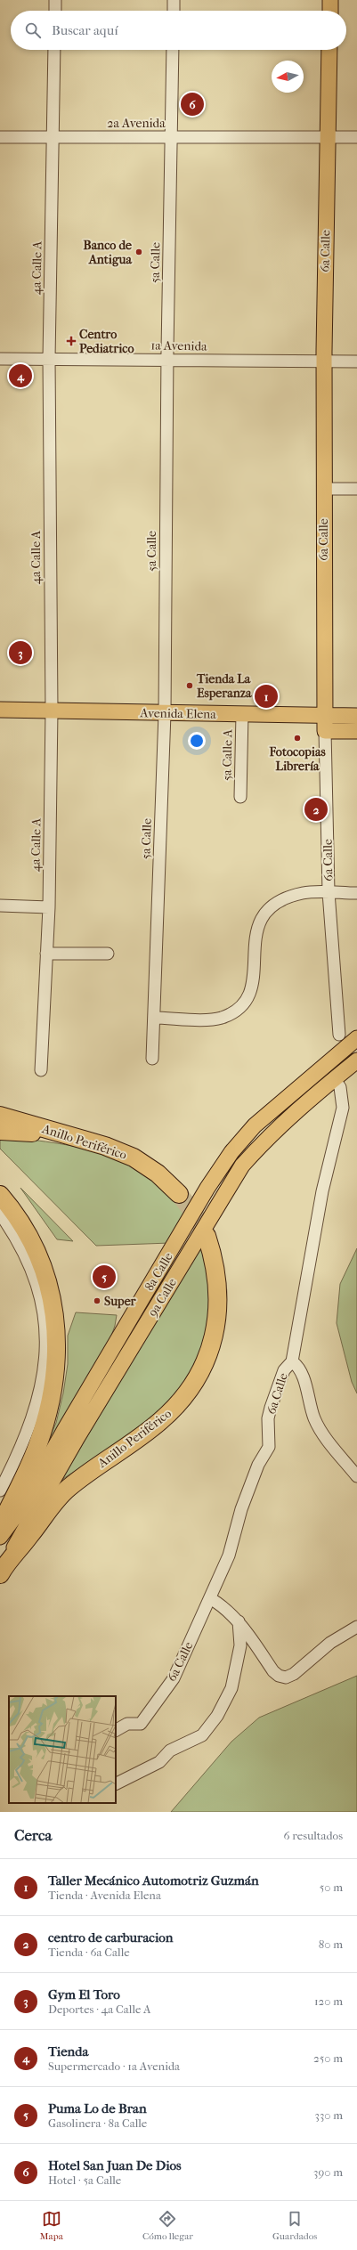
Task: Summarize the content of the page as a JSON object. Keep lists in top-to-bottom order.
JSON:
{
  "streets": {
    "highway": ["Anillo Periférico"],
    "main road": [
      "6a Calle",
      "Avenida Elena",
      "8a Calle",
      "9a Calle"
    ],
    "street": [
      "2a Avenida",
      "5a Calle",
      "4a Calle A",
      "1a Avenida",
      "5a Calle A"
    ]
  },
  "crossings": [
    ["2a Avenida", "6a Calle"],
    ["2a Avenida", "5a Calle"],
    ["2a Avenida", "4a Calle A"],
    ["6a Calle", "1a Avenida"],
    ["6a Calle", "Avenida Elena"],
    ["6a Calle", "9a Calle"],
    ["5a Calle", "1a Avenida"],
    ["5a Calle", "Avenida Elena"],
    ["4a Calle A", "1a Avenida"],
    ["4a Calle A", "Avenida Elena"],
    ["Avenida Elena", "5a Calle A"],
    ["Anillo Periférico", "9a Calle"]
  ],
  "places": {
    "other": [
      "Banco de Antigua",
      "Tienda La Esperanza",
      "Fotocopias Librería",
      "Super"
    ],
    "health": ["Centro Pediatrico"]
  },
  "north": "left",
  "page": {
    "search": "Buscar aquí",
    "pins": [
      "6",
      "4",
      "3",
      "1",
      "2",
      "5"
    ],
    "heading": ["Cerca", "6 resultados"],
    "list": [
      {
        "mark": "1",
        "name": "Taller Mecánico Automotriz Guzmán",
        "note": "Tienda · Avenida Elena",
        "value": "50 m"
      },
      {
        "mark": "2",
        "name": "centro de carburacion",
        "note": "Tienda · 6a Calle",
        "value": "80 m"
      },
      {
        "mark": "3",
        "name": "Gym El Toro",
        "note": "Deportes · 4a Calle A",
        "value": "120 m"
      },
      {
        "mark": "4",
        "name": "Tienda",
        "note": "Supermercado · 1a Avenida",
        "value": "250 m"
      },
      {
        "mark": "5",
        "name": "Puma Lo de Bran",
        "note": "Gasolinera · 8a Calle",
        "value": "330 m"
      },
      {
        "mark": "6",
        "name": "Hotel San Juan De Dios",
        "note": "Hotel · 5a Calle",
        "value": "390 m"
      }
    ],
    "nav": ["Mapa", "Cómo llegar", "Guardados"]
  }
}
